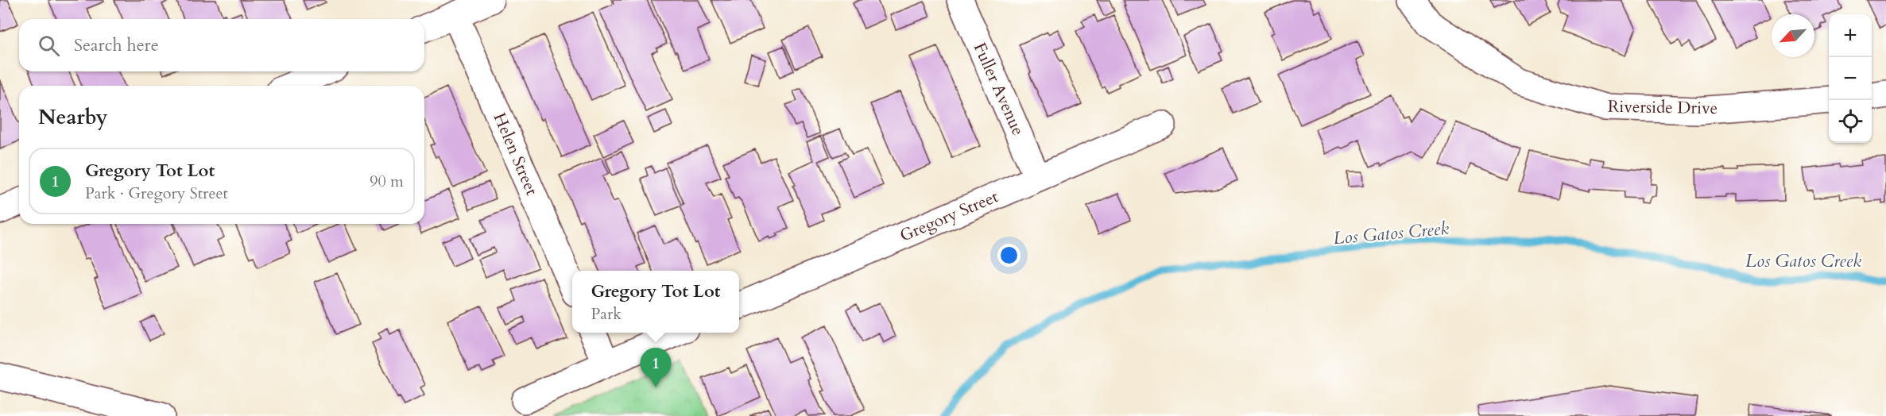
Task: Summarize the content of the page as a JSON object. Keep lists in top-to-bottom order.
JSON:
{
  "streets": {
    "main road": [
      "Fuller Avenue",
      "Riverside Drive",
      "Helen Street",
      "Gregory Street"
    ]
  },
  "crossings": [
    ["Fuller Avenue", "Gregory Street"]
  ],
  "water": ["Los Gatos Creek"],
  "north": "bottom left",
  "page": {
    "map_buttons": ["+", "−"],
    "search": "Search here",
    "heading": "Nearby",
    "list": [
      {
        "mark": "1",
        "name": "Gregory Tot Lot",
        "note": "Park · Gregory Street",
        "value": "90 m"
      }
    ],
    "popup": ["Gregory Tot Lot", "Park"],
    "pins": "1"
  }
}
